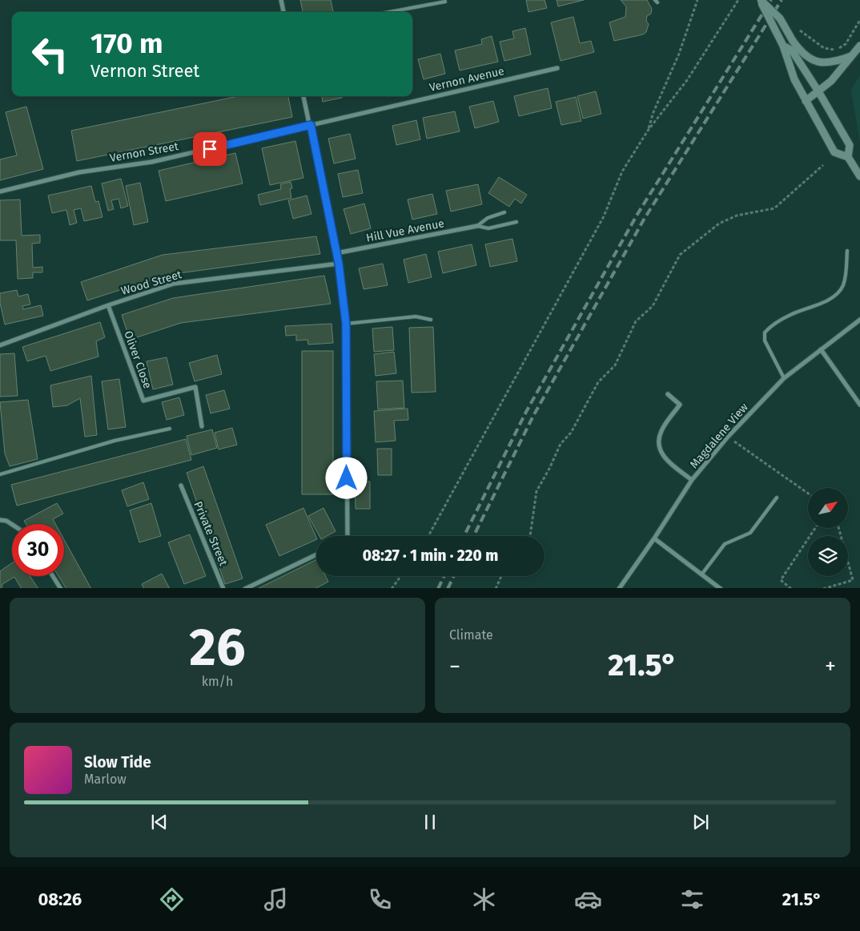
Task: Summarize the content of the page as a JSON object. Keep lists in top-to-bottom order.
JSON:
{
  "streets": {
    "street": [
      "Vernon Avenue",
      "Vernon Street",
      "Hill Vue Avenue",
      "Wood Street",
      "Oliver Close",
      "Magdalene View",
      "Private Street"
    ]
  },
  "crossings": [
    ["Vernon Avenue", "Vernon Street"],
    ["Wood Street", "Oliver Close"]
  ],
  "north": "top right",
  "page": {
    "turn": ["170 m", "Vernon Street"],
    "limit": "30",
    "trip": "08:27 · 1 min · 220 m",
    "tile": [
      ["26", "km/h"],
      "Climate"
    ],
    "heat": ["−", "21.5°", "+"],
    "song": ["Slow Tide", "Marlow"],
    "tabs": ["08:26", "21.5°"]
  }
}
